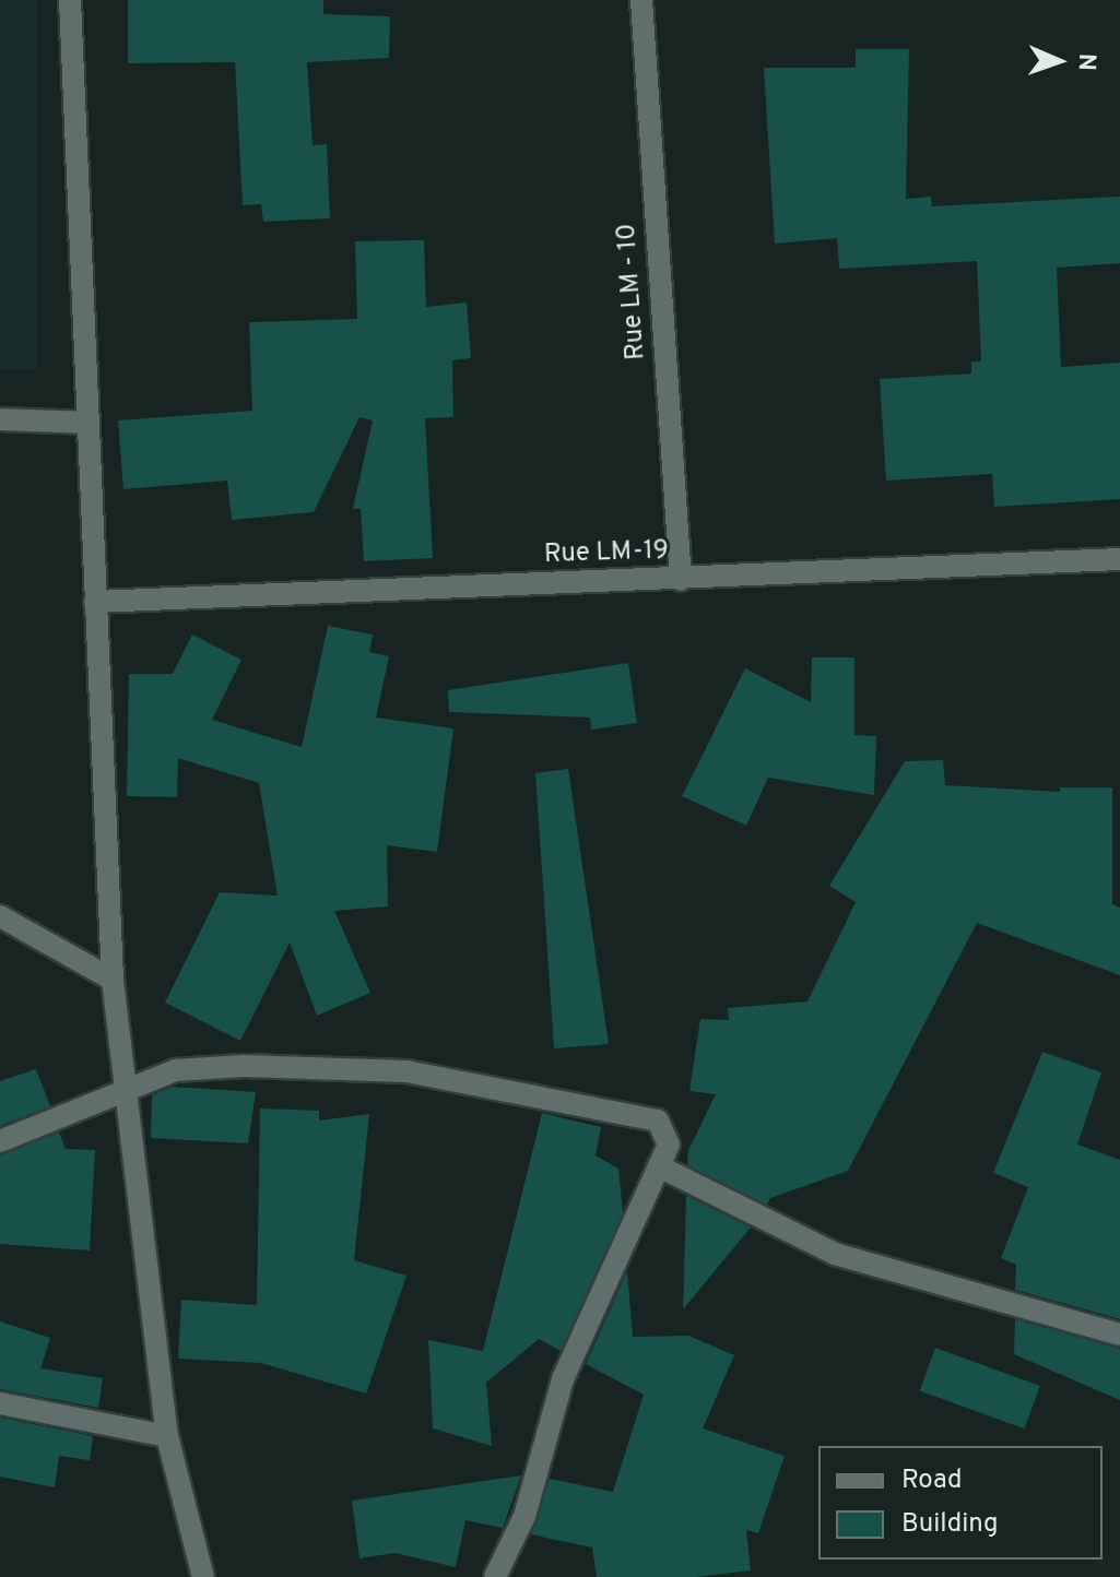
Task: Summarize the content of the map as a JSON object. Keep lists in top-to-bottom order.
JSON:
{
  "streets": {
    "street": ["Rue LM - 10", "Rue LM-19"]
  },
  "crossings": [
    ["Rue LM - 10", "Rue LM-19"]
  ],
  "legend": ["Road", "Building"],
  "north": "right"
}
